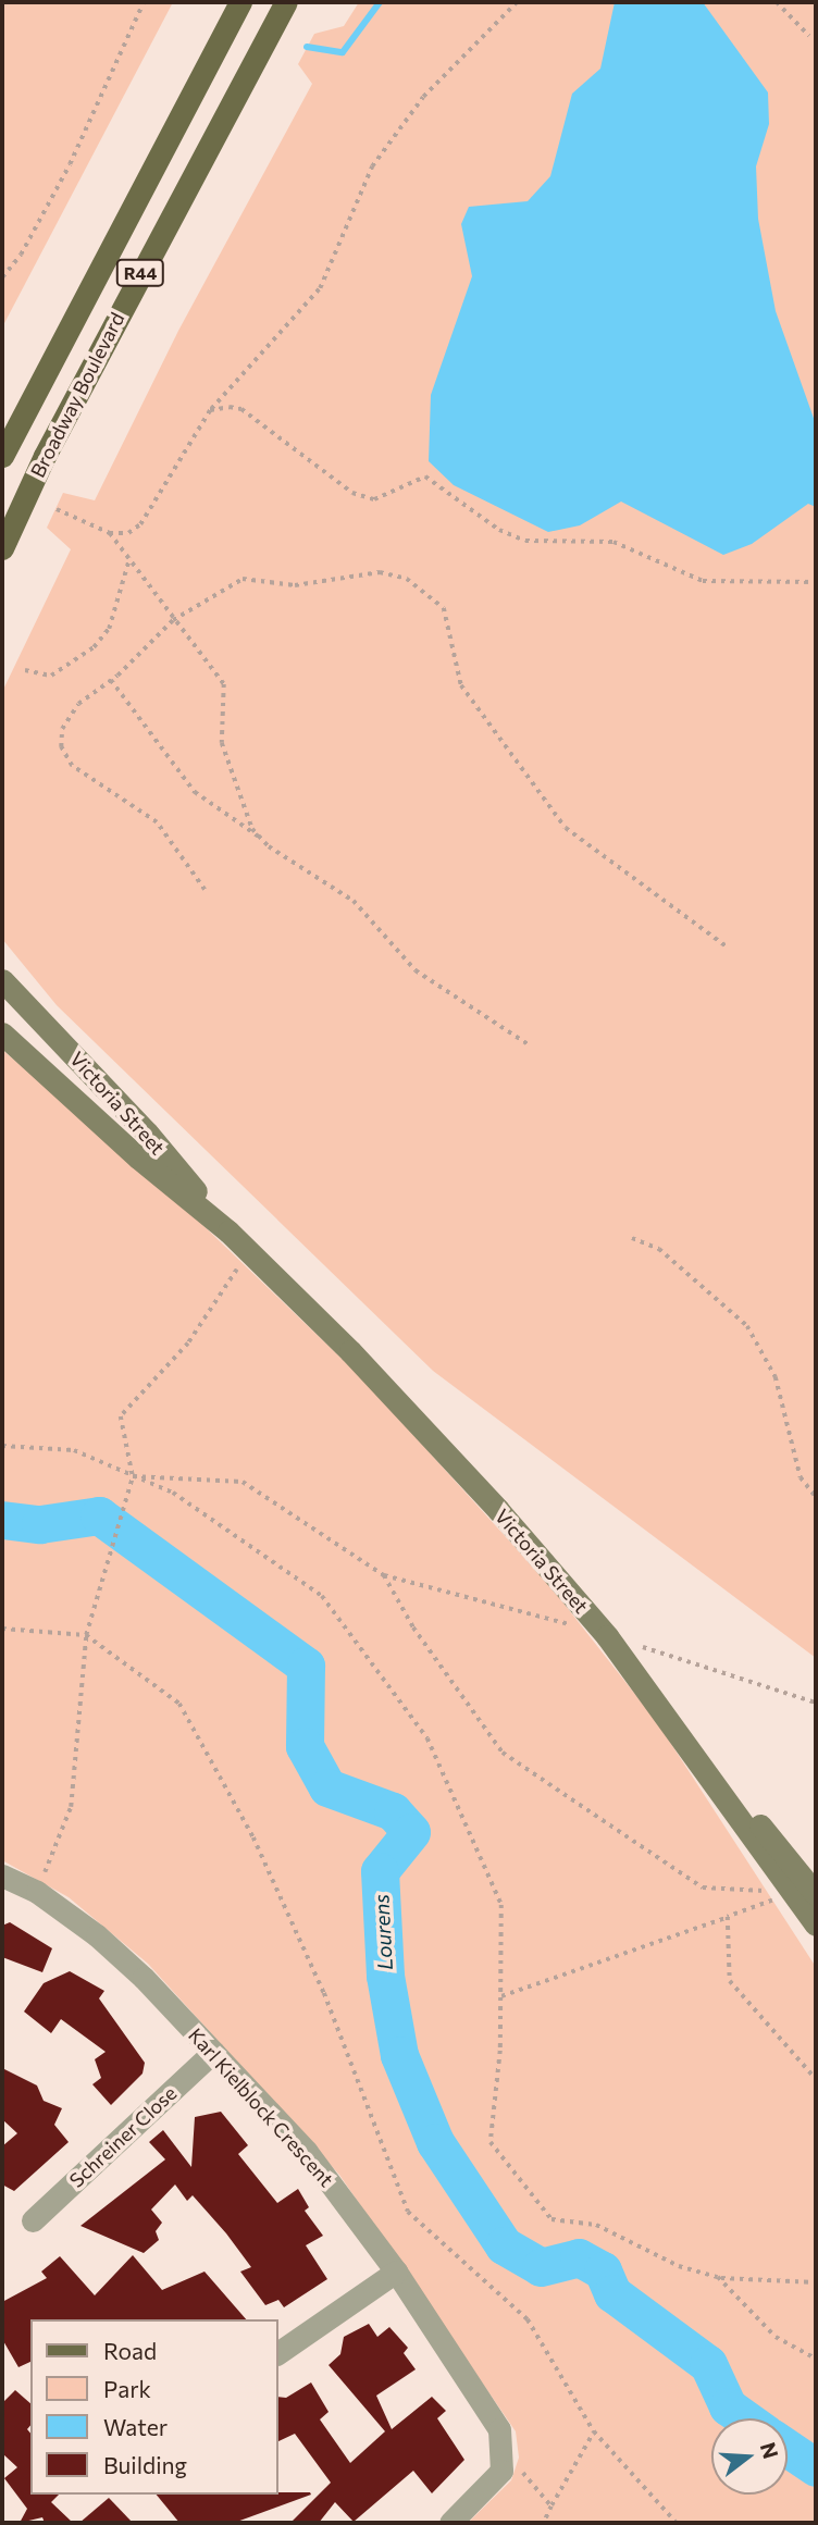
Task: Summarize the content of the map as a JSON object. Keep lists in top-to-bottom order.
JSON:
{
  "streets": {
    "main road": ["R44", "Broadway Boulevard", "Victoria Street"],
    "street": ["Karl Kielblock Crescent", "Schreiner Close"]
  },
  "crossings": [
    ["Karl Kielblock Crescent", "Schreiner Close"]
  ],
  "water": ["Lourens"],
  "legend": [
    "Road",
    "Park",
    "Water",
    "Building"
  ],
  "north": "right"
}
